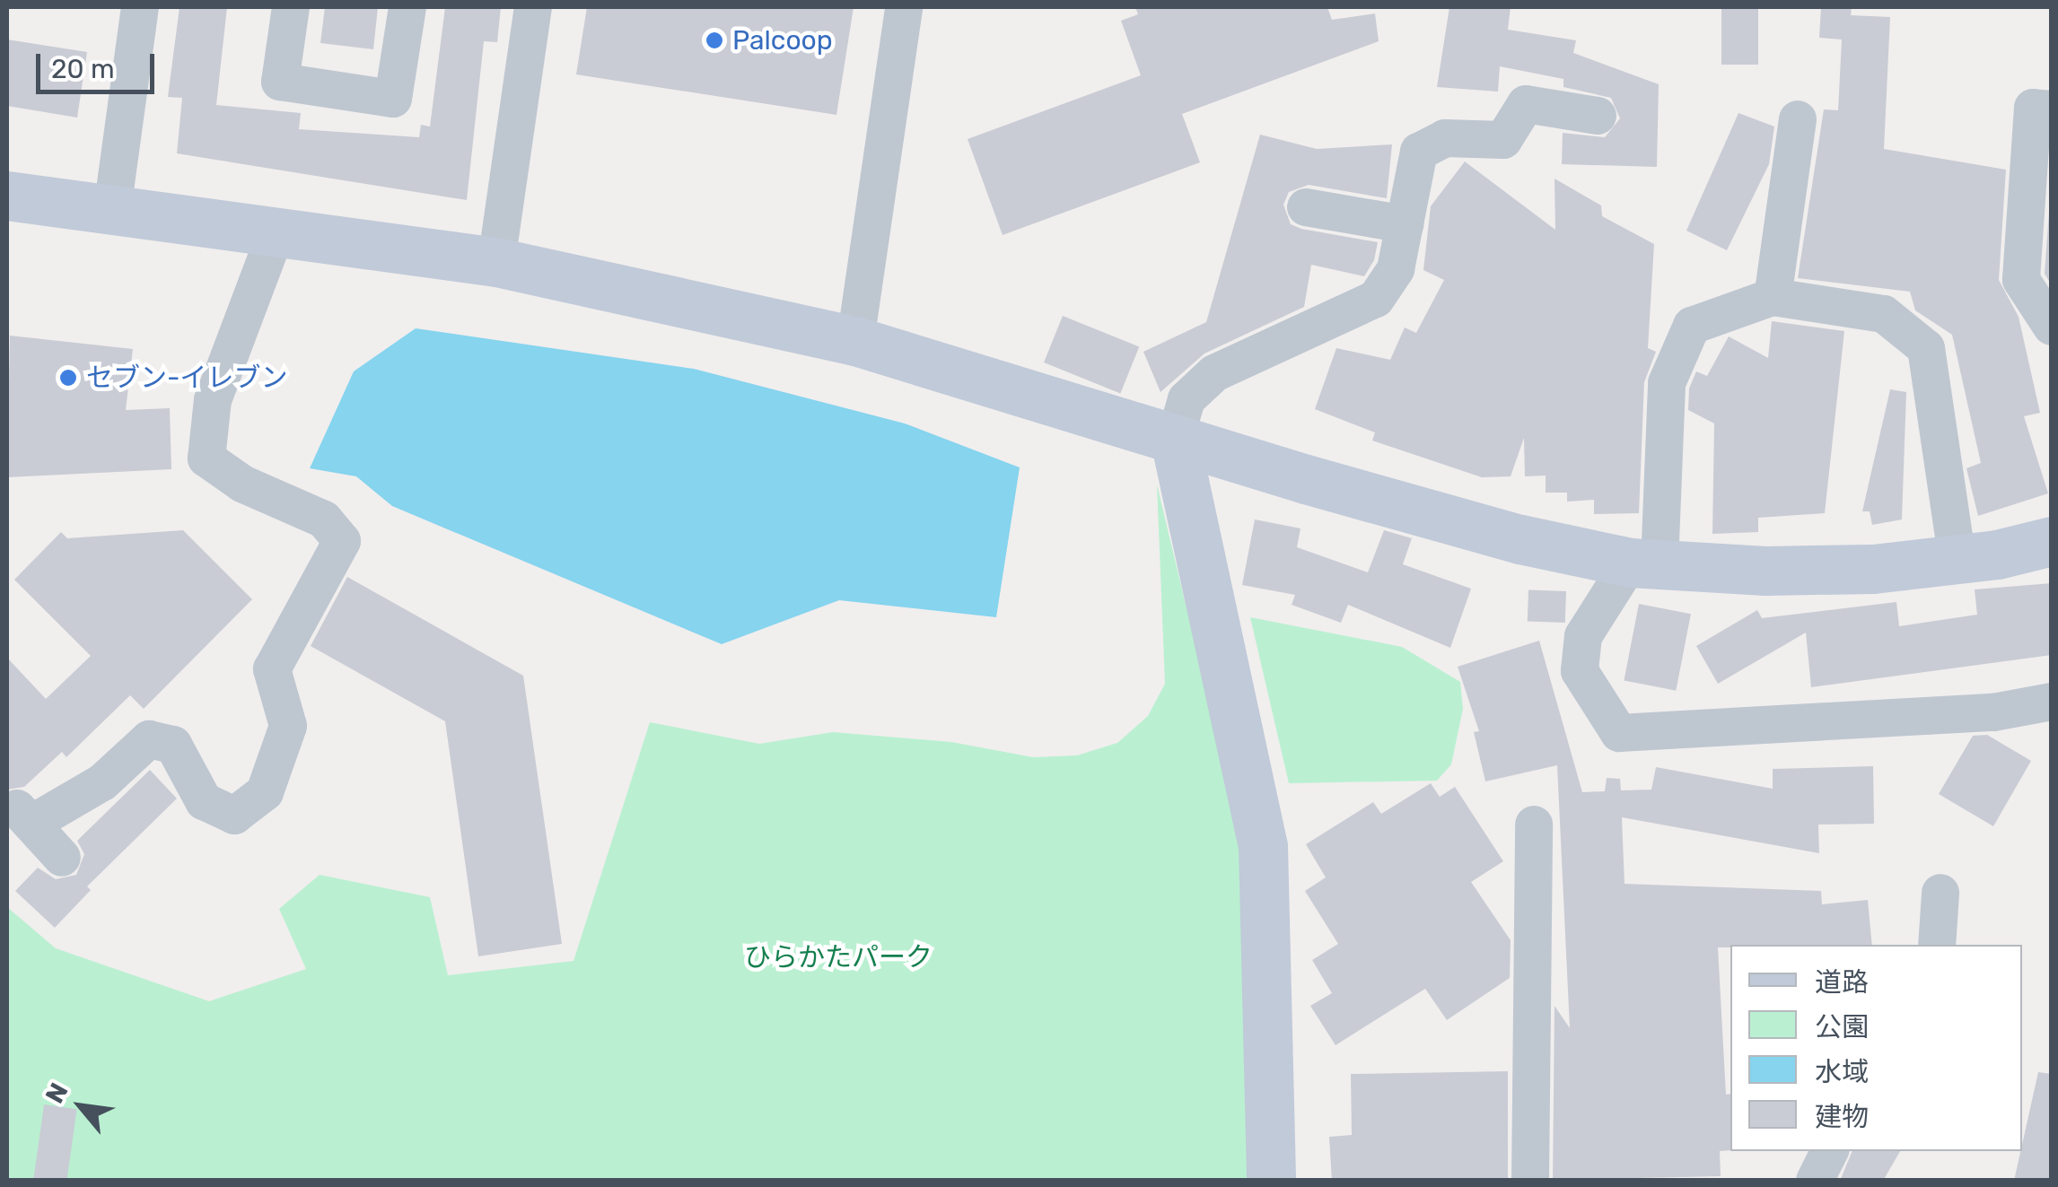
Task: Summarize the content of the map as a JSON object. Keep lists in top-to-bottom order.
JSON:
{
  "parks": ["ひらかたパーク"],
  "places": ["Palcoop", "セブン-イレブン"],
  "legend": [
    "道路",
    "公園",
    "水域",
    "建物"
  ],
  "scale_bar": "20 m",
  "north": "top left"
}
